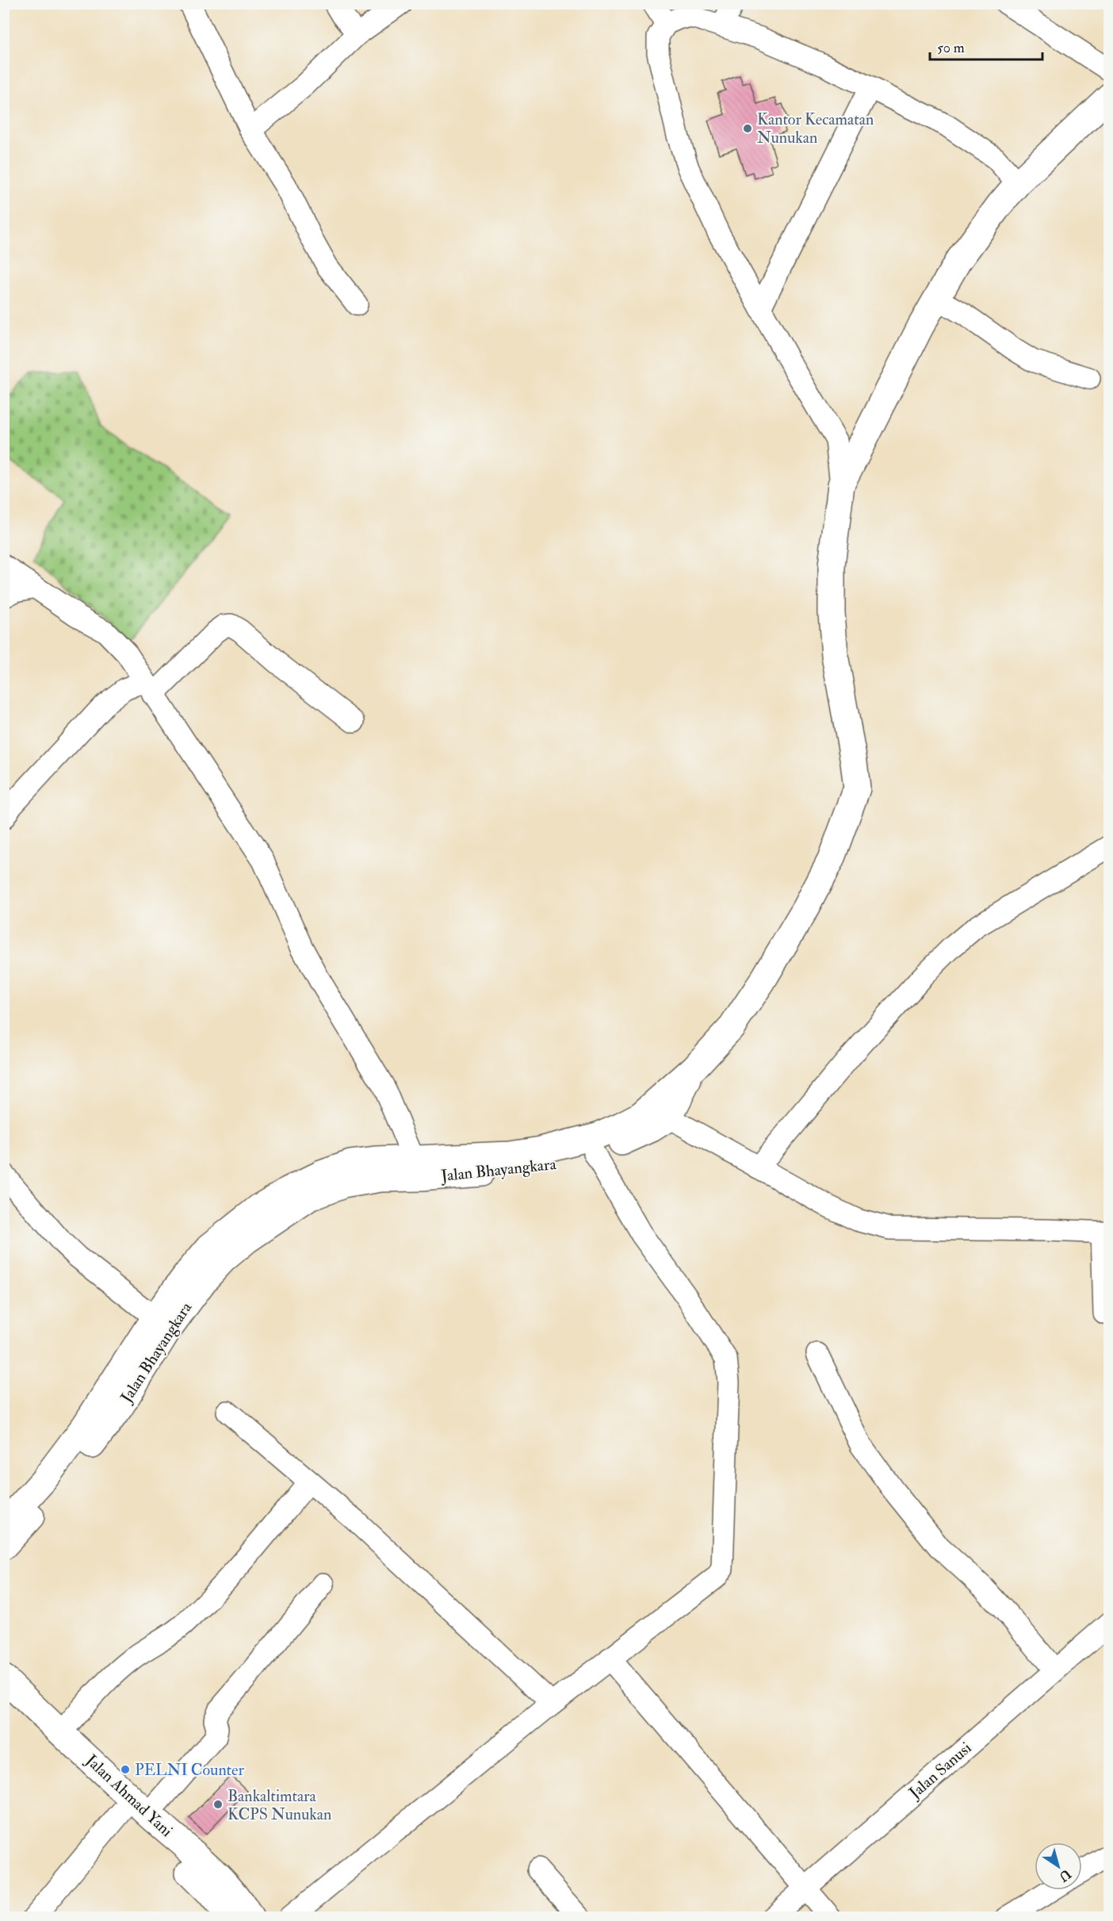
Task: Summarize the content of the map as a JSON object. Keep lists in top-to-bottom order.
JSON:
{
  "streets": {
    "main road": ["Jalan Bhayangkara", "Jalan Ahmad Yani"],
    "street": ["Jalan Sanusi"]
  },
  "places": ["Kantor Kecamatan Nunukan", "PELNI Counter", "Bankaltimtara KCPS Nunukan"],
  "scale_bar": "50 m",
  "north": "bottom right"
}
